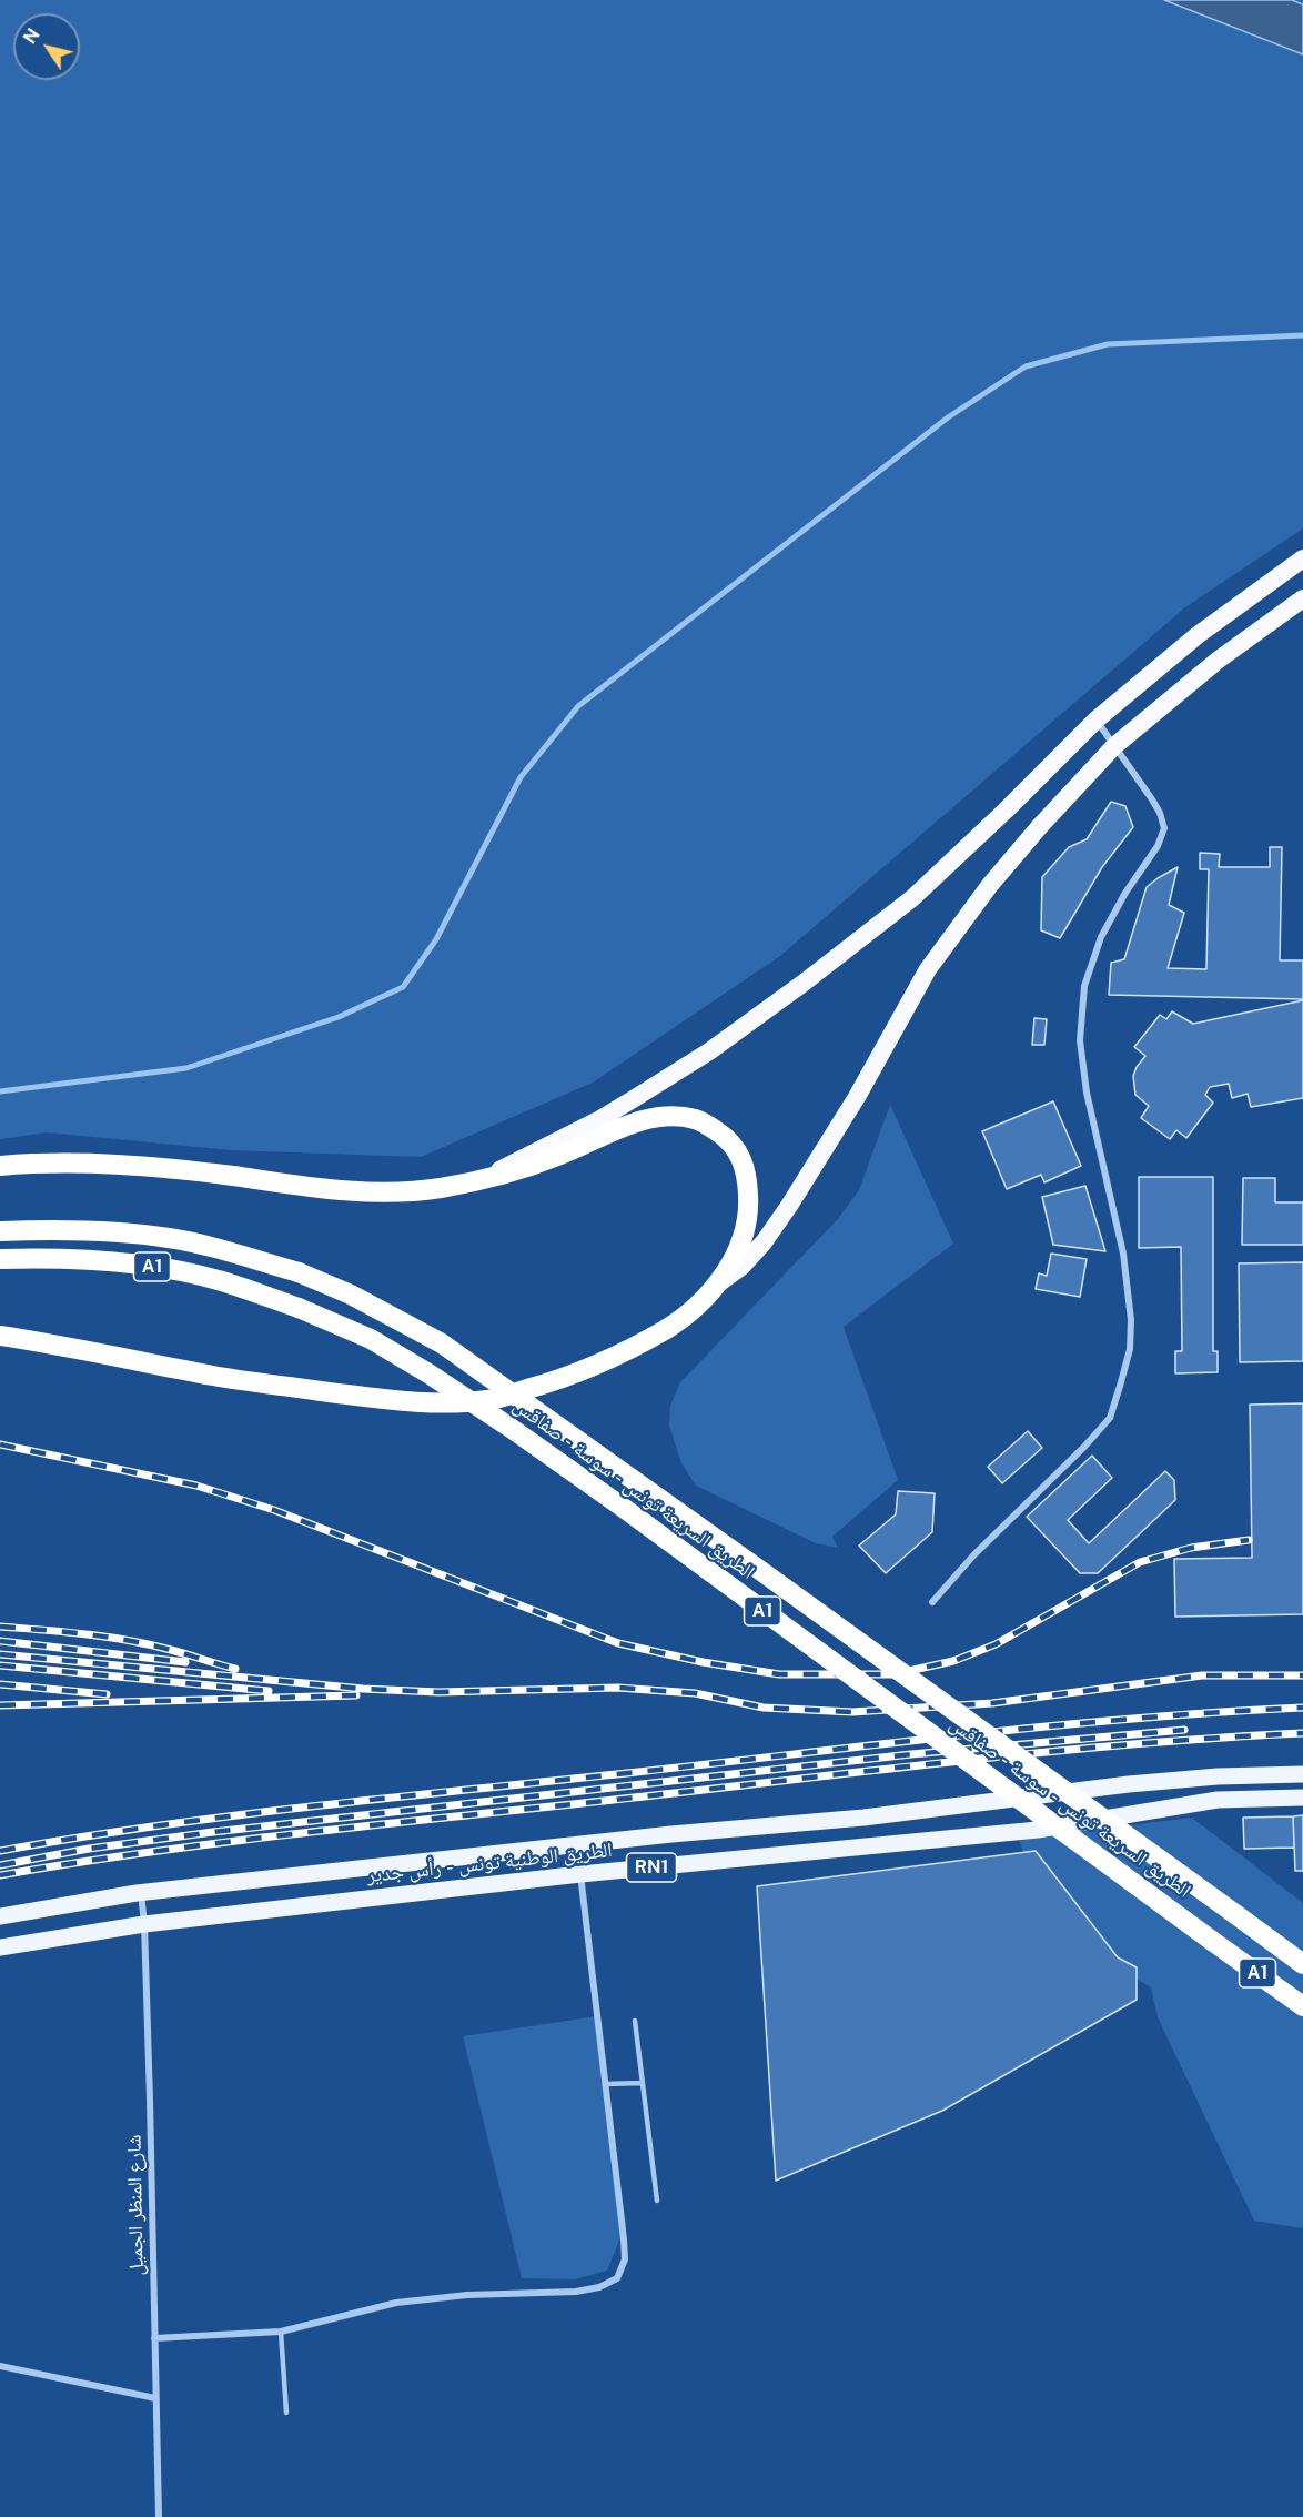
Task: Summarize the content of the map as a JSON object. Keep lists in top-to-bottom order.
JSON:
{
  "streets": {
    "highway": ["A1", "الطريق السريعة تونس - سوسة - صفاقس"],
    "main road": ["الطريق الوطنية تونس - رأس جدير", "RN1"],
    "street": ["شارع المنظر الجميل"]
  },
  "crossings": [
    ["الطريق الوطنية تونس - رأس جدير", "شارع المنظر الجميل"]
  ],
  "north": "top left"
}
